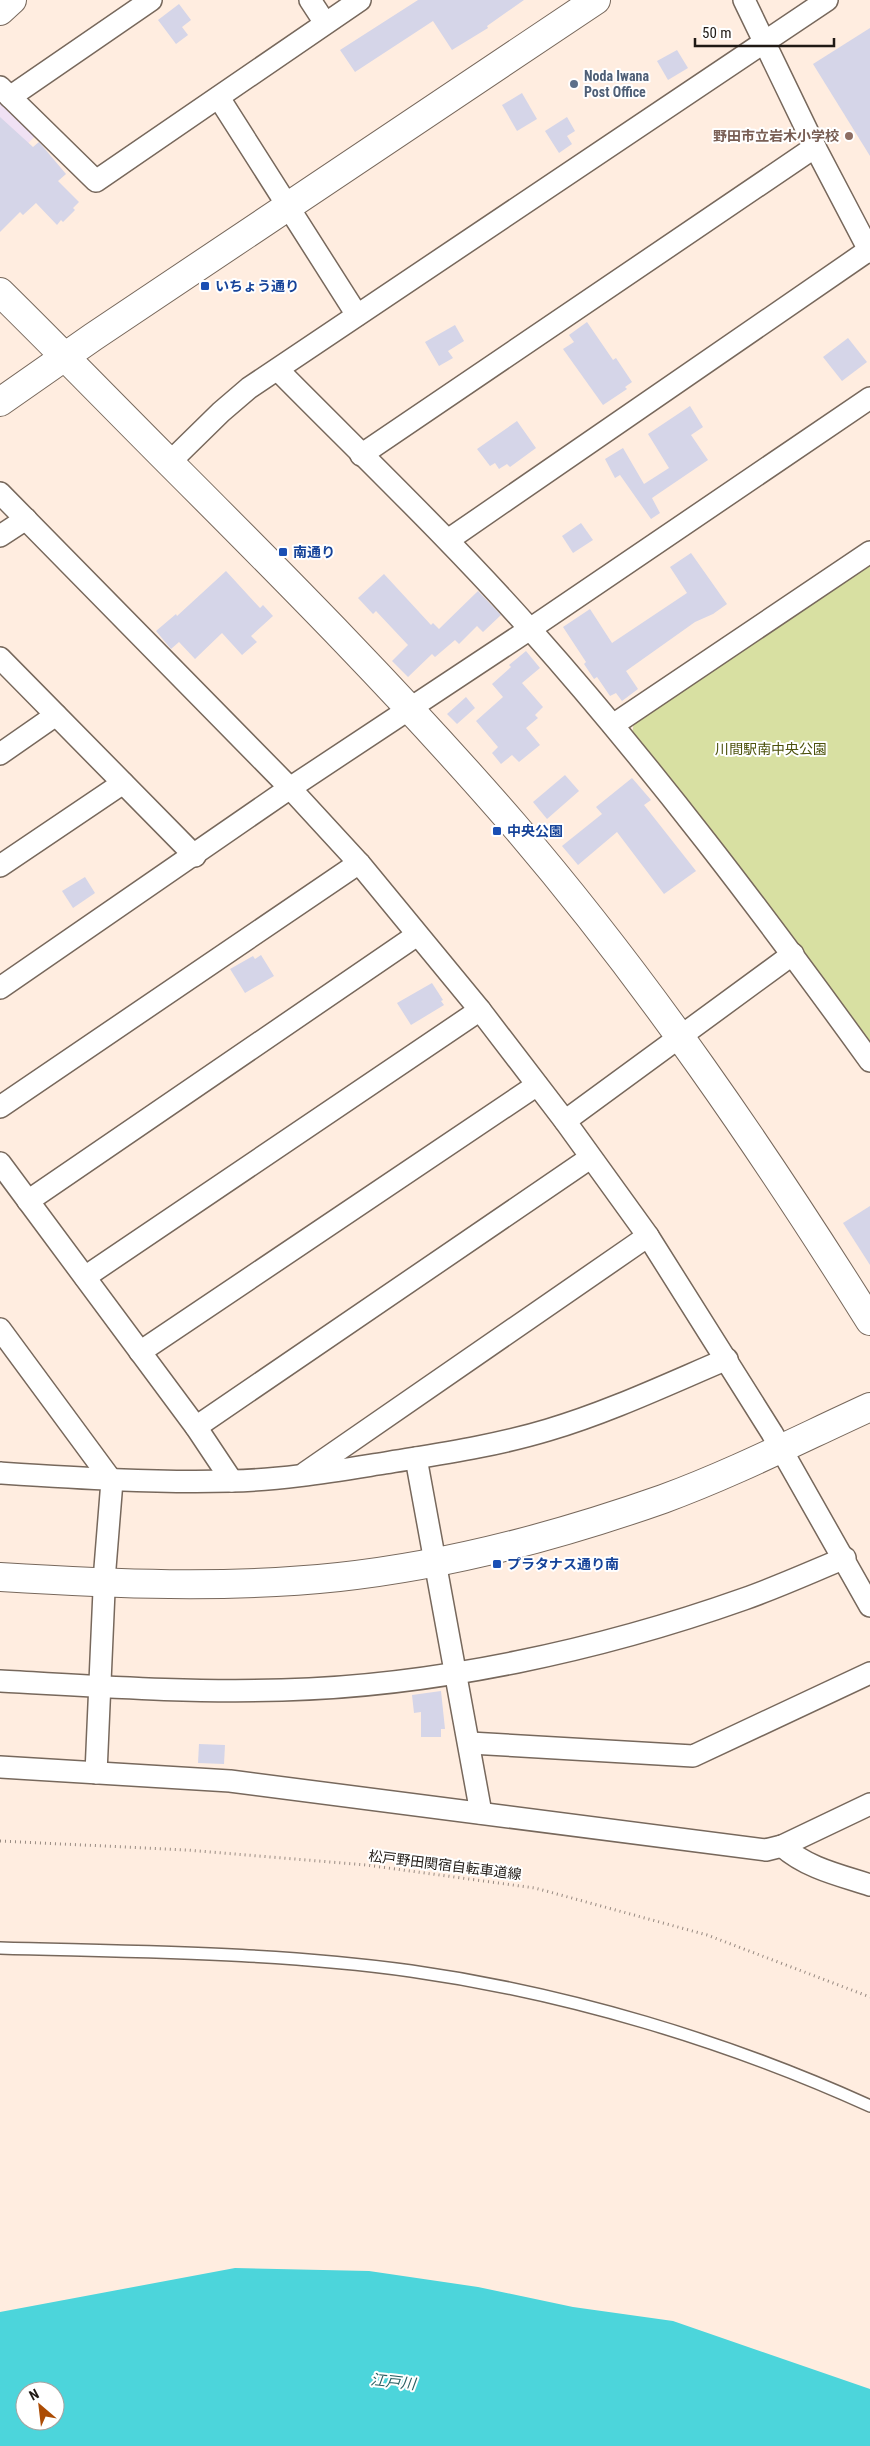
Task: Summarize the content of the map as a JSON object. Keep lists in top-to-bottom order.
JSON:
{
  "streets": {
    "path": ["松戸野田関宿自転車道線"]
  },
  "water": ["江戸川"],
  "parks": ["川間駅南中央公園"],
  "places": {
    "other": ["Noda Iwana Post Office", "野田市立岩木小学校"],
    "transit": [
      "いちょう通り",
      "南通り",
      "中央公園",
      "プラタナス通り南"
    ]
  },
  "scale_bar": "50 m",
  "north": "top left"
}
